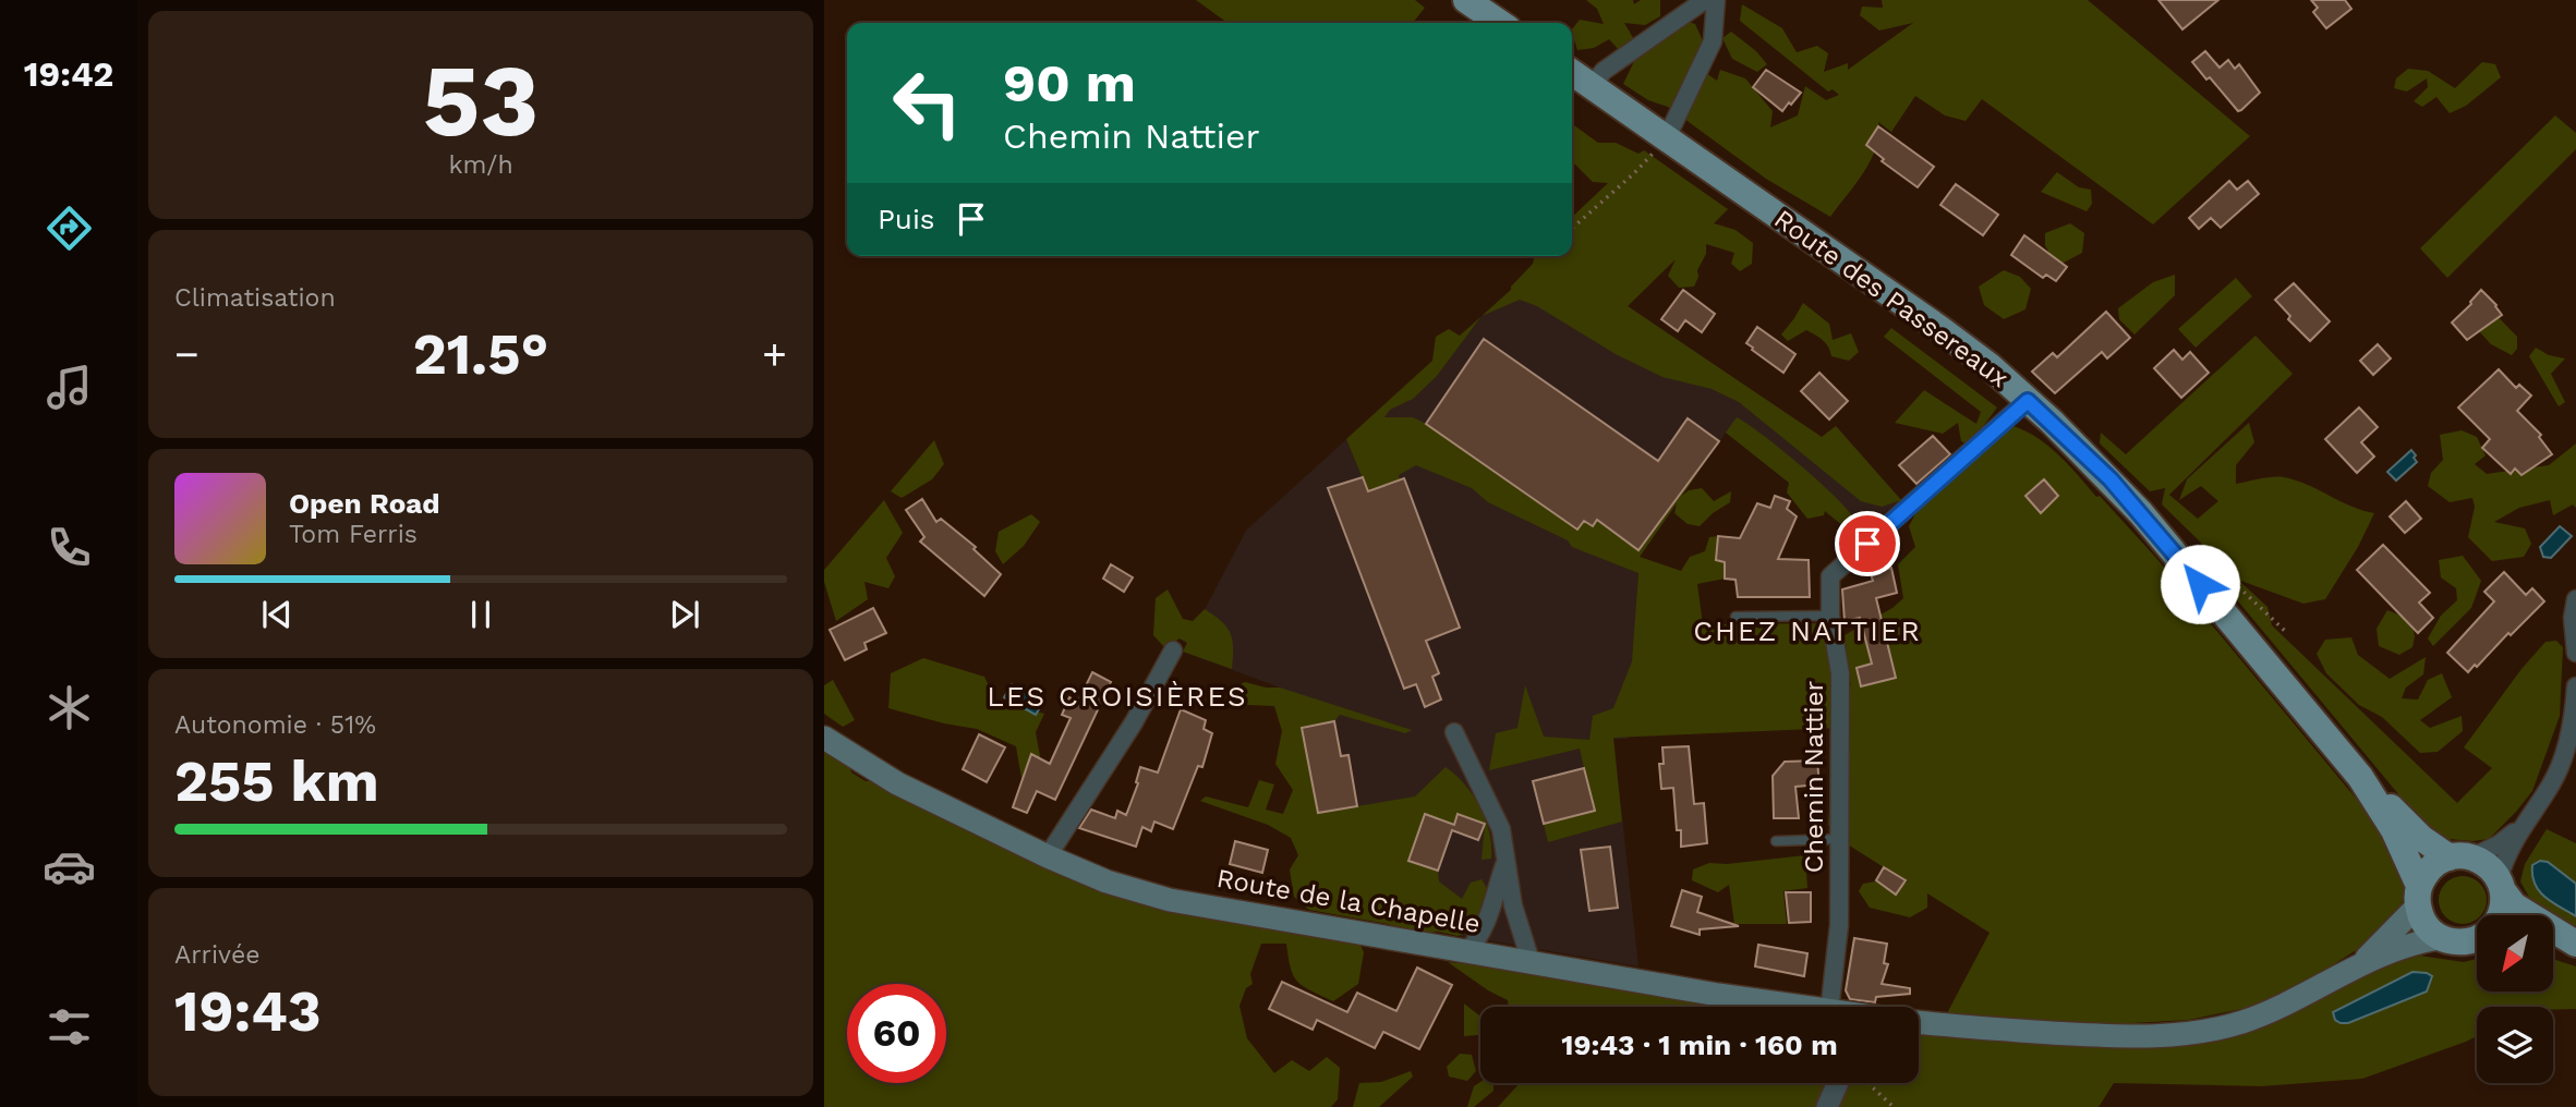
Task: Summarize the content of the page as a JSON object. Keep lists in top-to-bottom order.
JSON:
{
  "streets": {
    "main road": ["Route des Passereaux", "Route de la Chapelle"],
    "street": ["Chemin Nattier"]
  },
  "crossings": [
    ["Route des Passereaux", "Chemin Nattier"]
  ],
  "districts": ["CHEZ NATTIER", "LES CROISIÈRES"],
  "north": "bottom left",
  "page": {
    "tabs": "19:42",
    "tile": [
      ["53", "km/h"],
      "Climatisation",
      ["Autonomie · 51%", "255 km"],
      ["Arrivée", "19:43"]
    ],
    "turn": ["90 m", "Chemin Nattier"],
    "then": "Puis",
    "heat": ["−", "21.5°", "+"],
    "song": ["Open Road", "Tom Ferris"],
    "limit": "60",
    "trip": "19:43 · 1 min · 160 m"
  }
}
